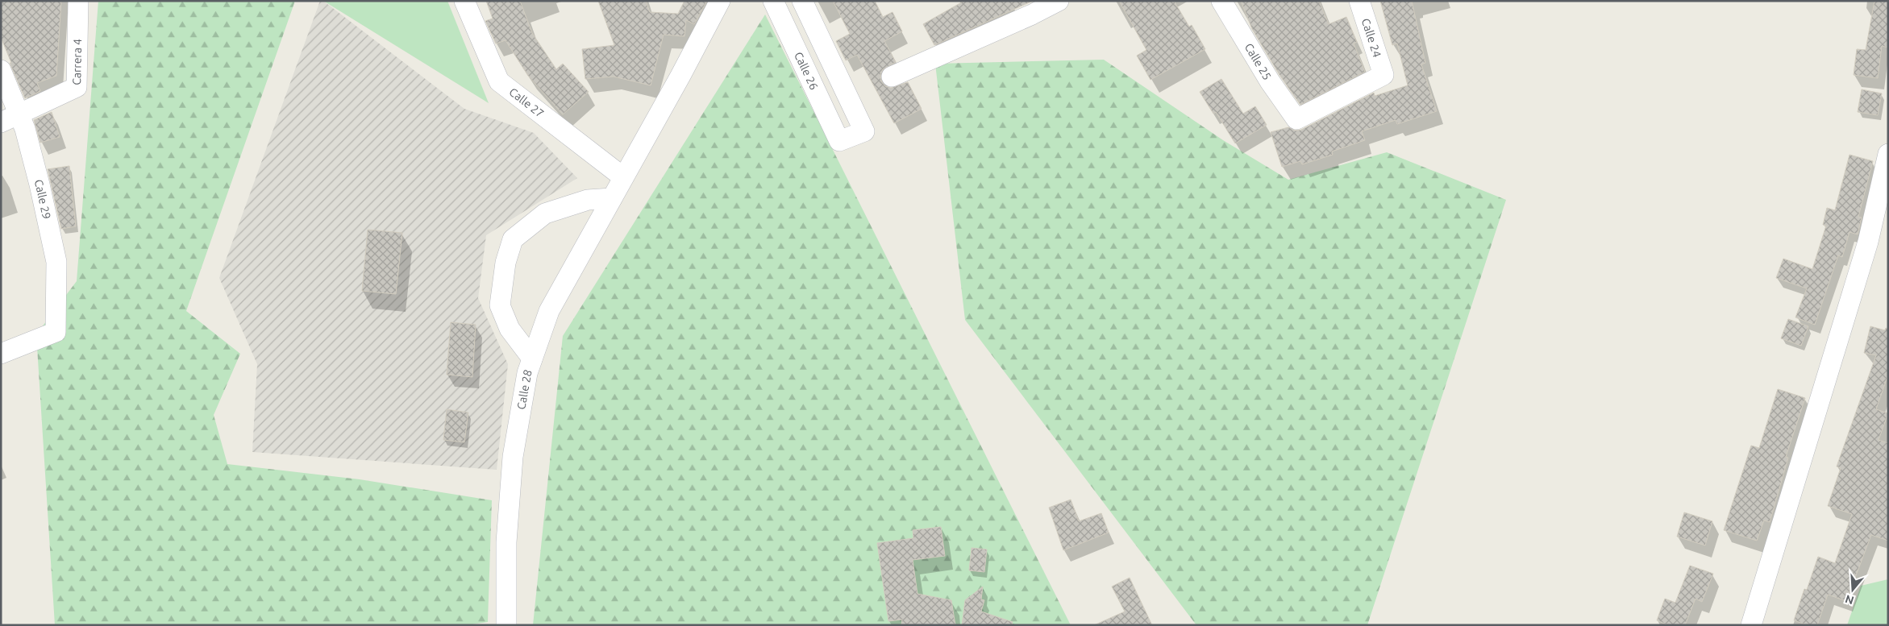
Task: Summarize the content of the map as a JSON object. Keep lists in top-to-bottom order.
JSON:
{
  "streets": {
    "street": [
      "Calle 24",
      "Carrera 4",
      "Calle 25",
      "Calle 26",
      "Calle 27",
      "Calle 29",
      "Calle 28"
    ]
  },
  "crossings": [
    ["Calle 24", "Calle 25"],
    ["Carrera 4", "Calle 29"],
    ["Calle 27", "Calle 28"]
  ],
  "north": "bottom"
}
